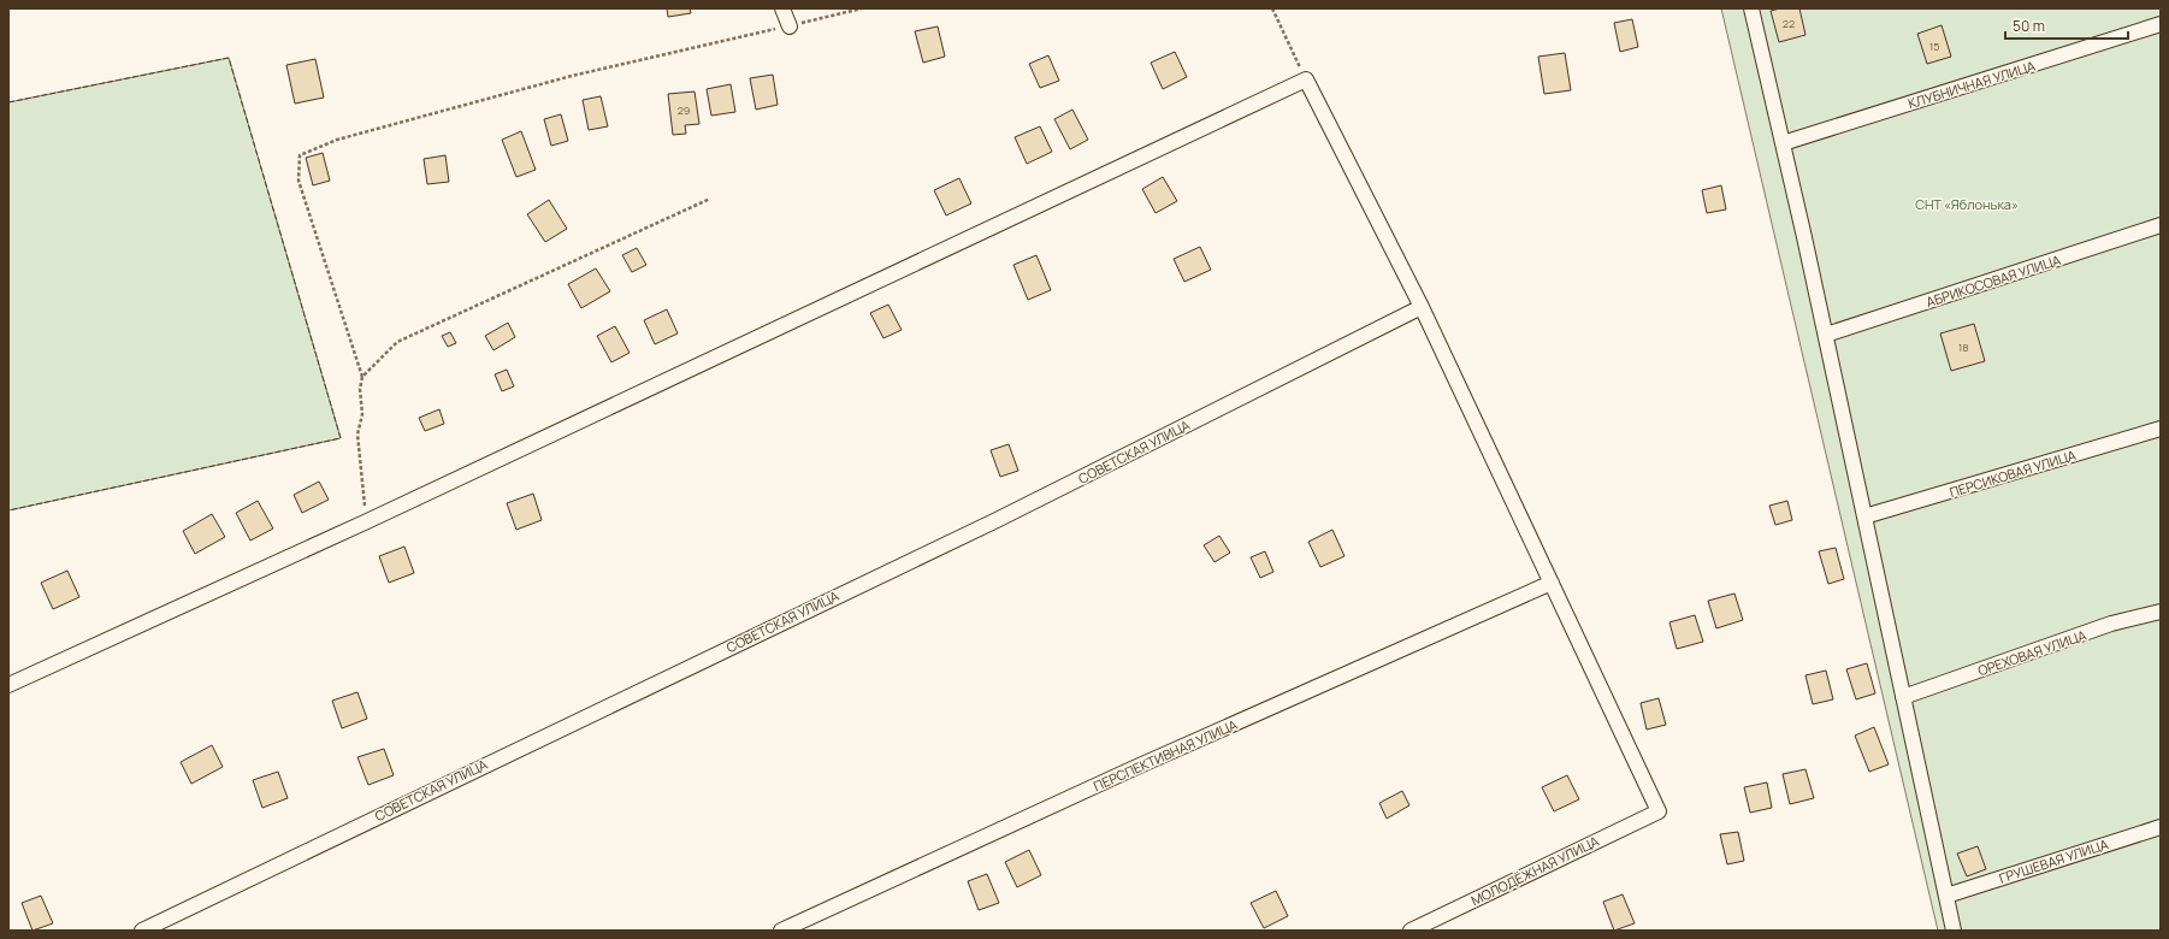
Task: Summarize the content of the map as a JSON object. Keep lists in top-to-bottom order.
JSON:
{
  "streets": {
    "street": [
      "КЛУБНИЧНАЯ УЛИЦА",
      "АБРИКОСОВАЯ УЛИЦА",
      "СОВЕТСКАЯ УЛИЦА",
      "ПЕРСИКОВАЯ УЛИЦА",
      "ОРЕХОВАЯ УЛИЦА",
      "ПЕРСПЕКТИВНАЯ УЛИЦА",
      "ГРУШЕВАЯ УЛИЦА",
      "МОЛОДЁЖНАЯ УЛИЦА"
    ]
  },
  "crossings": [
    ["ПЕРСПЕКТИВНАЯ УЛИЦА", "МОЛОДЁЖНАЯ УЛИЦА"]
  ],
  "parks": ["СНТ «Яблонька»"],
  "house_numbers": [
    "22",
    "15",
    "29",
    "18"
  ],
  "scale_bar": "50 m"
}
